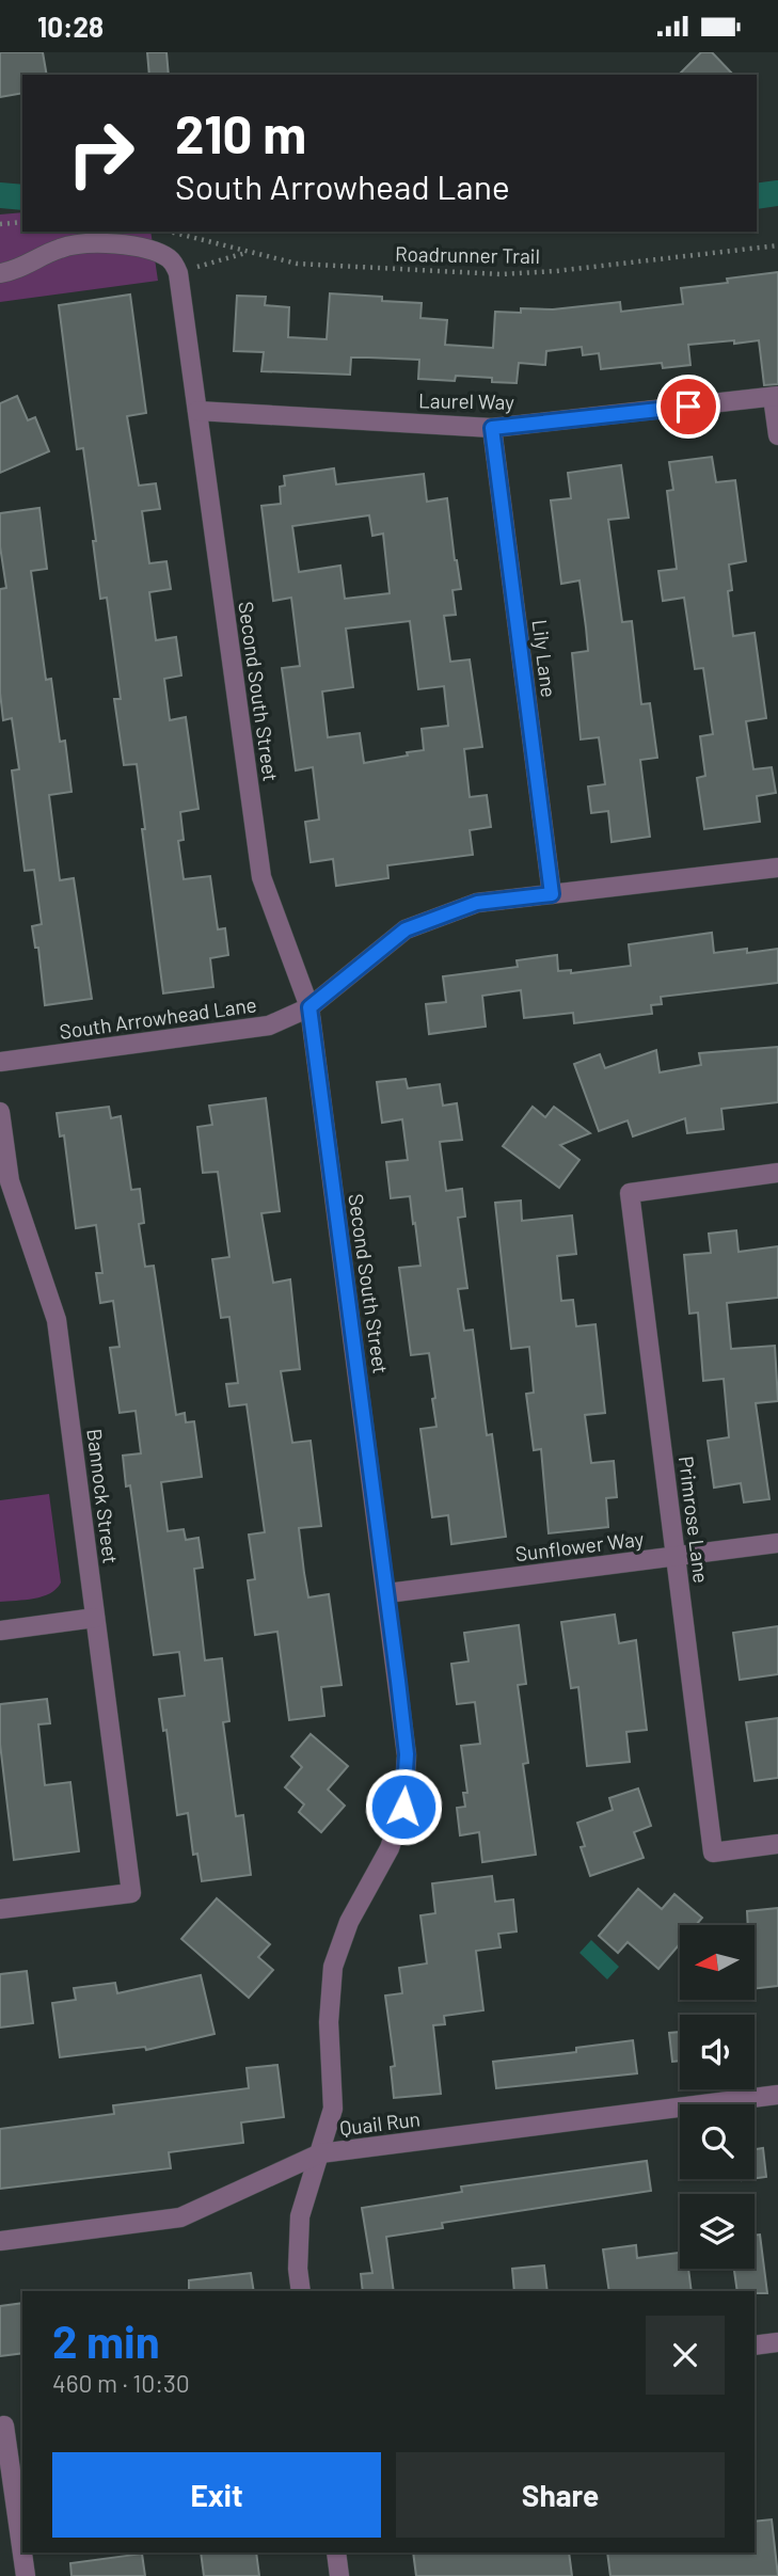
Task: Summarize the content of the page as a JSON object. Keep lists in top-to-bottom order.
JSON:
{
  "streets": {
    "street": [
      "Laurel Way",
      "Lily Lane",
      "Second South Street",
      "South Arrowhead Lane",
      "Bannock Street",
      "Primrose Lane",
      "Sunflower Way",
      "Quail Run"
    ],
    "path": ["Roadrunner Trail"]
  },
  "crossings": [
    ["Laurel Way", "Lily Lane"],
    ["Laurel Way", "Second South Street"],
    ["Lily Lane", "South Arrowhead Lane"],
    ["Second South Street", "South Arrowhead Lane"],
    ["Second South Street", "Sunflower Way"],
    ["Second South Street", "Quail Run"],
    ["Primrose Lane", "Sunflower Way"]
  ],
  "north": "left",
  "page": {
    "status": "10:28",
    "turn": ["210 m", "South Arrowhead Lane"],
    "heading": ["2 min", "460 m · 10:30"],
    "buttons": ["Exit", "Share"]
  }
}
